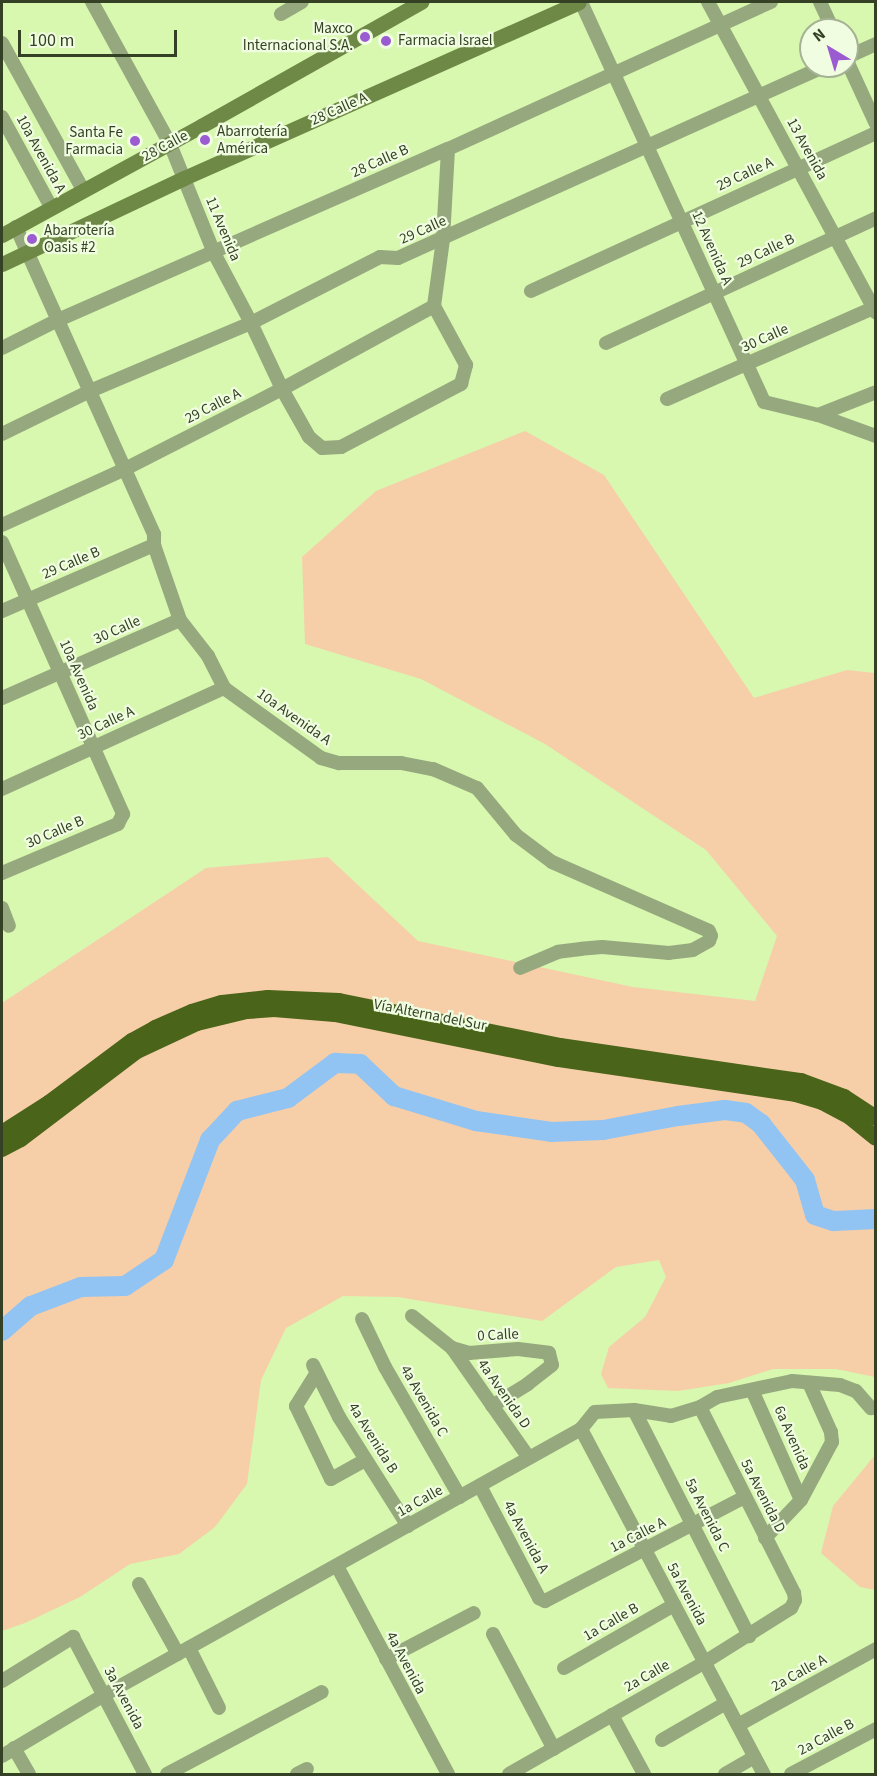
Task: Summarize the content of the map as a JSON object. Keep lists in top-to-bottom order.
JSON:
{
  "streets": {
    "highway": ["Vía Alterna del Sur"],
    "main road": ["28 Calle A", "28 Calle"],
    "street": [
      "13 Avenida",
      "10a Avenida A",
      "28 Calle B",
      "29 Calle A",
      "11 Avenida",
      "29 Calle",
      "12 Avenida A",
      "29 Calle B",
      "30 Calle",
      "10a Avenida",
      "30 Calle A",
      "30 Calle B",
      "0 Calle",
      "4a Avenida D",
      "4a Avenida C",
      "4a Avenida B",
      "6a Avenida",
      "5a Avenida D",
      "1a Calle",
      "5a Avenida C",
      "1a Calle A",
      "4a Avenida A",
      "5a Avenida",
      "1a Calle B",
      "4a Avenida",
      "2a Calle A",
      "2a Calle",
      "3a Avenida",
      "2a Calle B"
    ]
  },
  "crossings": [
    ["28 Calle A", "10a Avenida A"],
    ["28 Calle A", "11 Avenida"],
    ["28 Calle A", "12 Avenida A"],
    ["28 Calle", "10a Avenida A"],
    ["28 Calle", "11 Avenida"],
    ["13 Avenida", "28 Calle B"],
    ["13 Avenida", "29 Calle A"],
    ["13 Avenida", "29 Calle"],
    ["13 Avenida", "29 Calle B"],
    ["13 Avenida", "30 Calle"],
    ["10a Avenida A", "28 Calle B"],
    ["10a Avenida A", "29 Calle A"],
    ["10a Avenida A", "29 Calle"],
    ["10a Avenida A", "29 Calle B"],
    ["10a Avenida A", "30 Calle"],
    ["10a Avenida A", "30 Calle A"],
    ["28 Calle B", "11 Avenida"],
    ["28 Calle B", "12 Avenida A"],
    ["29 Calle A", "11 Avenida"],
    ["29 Calle A", "12 Avenida A"],
    ["11 Avenida", "29 Calle"],
    ["29 Calle", "12 Avenida A"],
    ["12 Avenida A", "29 Calle B"],
    ["12 Avenida A", "30 Calle"],
    ["29 Calle B", "10a Avenida"],
    ["30 Calle", "10a Avenida"],
    ["10a Avenida", "30 Calle A"],
    ["10a Avenida", "30 Calle B"],
    ["0 Calle", "4a Avenida D"],
    ["4a Avenida D", "1a Calle"],
    ["4a Avenida C", "1a Calle"],
    ["4a Avenida B", "1a Calle"],
    ["6a Avenida", "1a Calle"],
    ["5a Avenida D", "1a Calle"],
    ["5a Avenida D", "1a Calle A"],
    ["5a Avenida D", "2a Calle"],
    ["1a Calle", "5a Avenida C"],
    ["1a Calle", "4a Avenida A"],
    ["1a Calle", "5a Avenida"],
    ["1a Calle", "4a Avenida"],
    ["1a Calle", "3a Avenida"],
    ["5a Avenida C", "1a Calle A"],
    ["5a Avenida C", "2a Calle"],
    ["1a Calle A", "4a Avenida A"],
    ["1a Calle A", "5a Avenida"],
    ["5a Avenida", "1a Calle B"],
    ["5a Avenida", "2a Calle A"],
    ["5a Avenida", "2a Calle"]
  ],
  "places": [
    "Maxco Internacional S.A.",
    "Farmacia Israel",
    "Abarrotería América",
    "Santa Fe Farmacia",
    "Abarrotería Oasis #2"
  ],
  "scale_bar": "100 m",
  "north": "top left"
}
